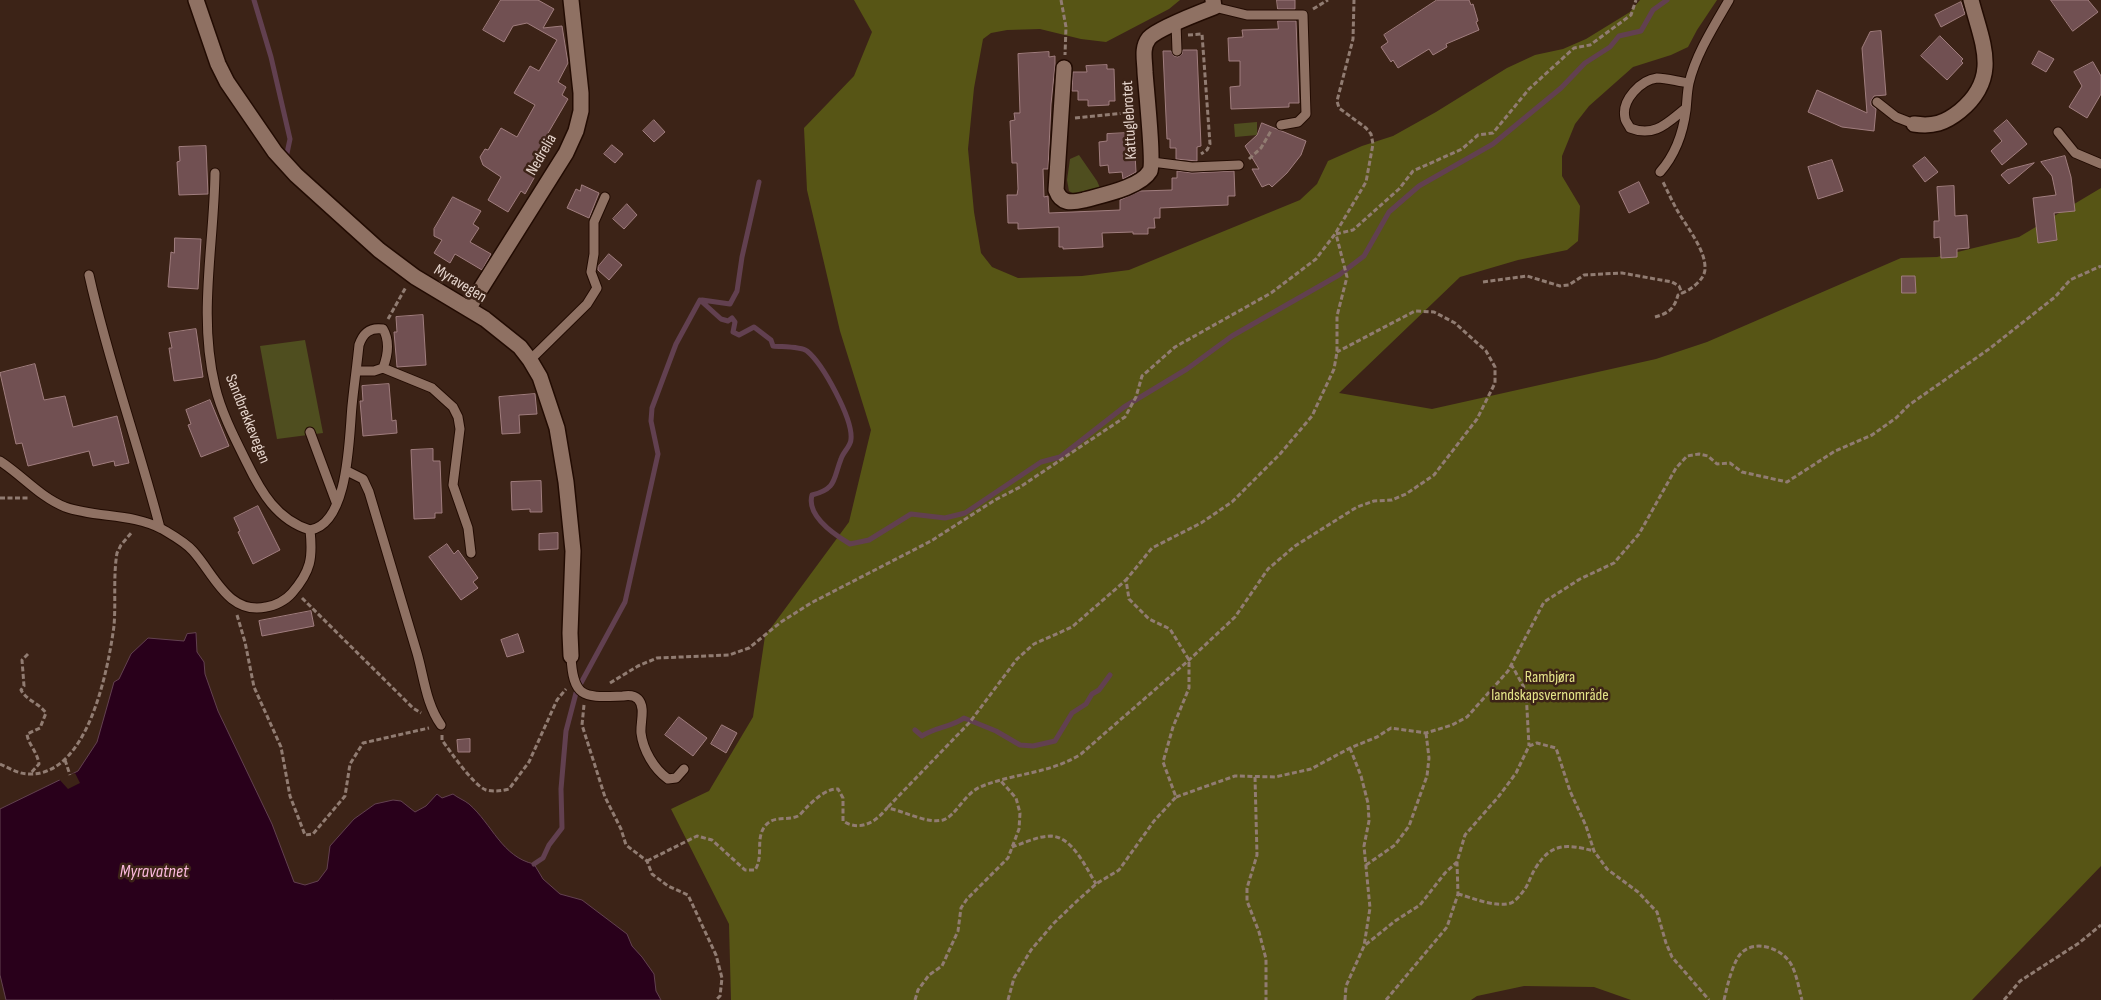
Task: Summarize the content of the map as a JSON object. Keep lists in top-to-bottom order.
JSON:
{
  "streets": {
    "street": ["Kattuglebrotet", "Nedrelia", "Myravegen"],
    "lane": ["Sandbrekkevegen"]
  },
  "crossings": [
    ["Nedrelia", "Myravegen"]
  ],
  "water": ["Myravatnet"],
  "parks": ["Rambjøra landskapsvernområde"]
}
